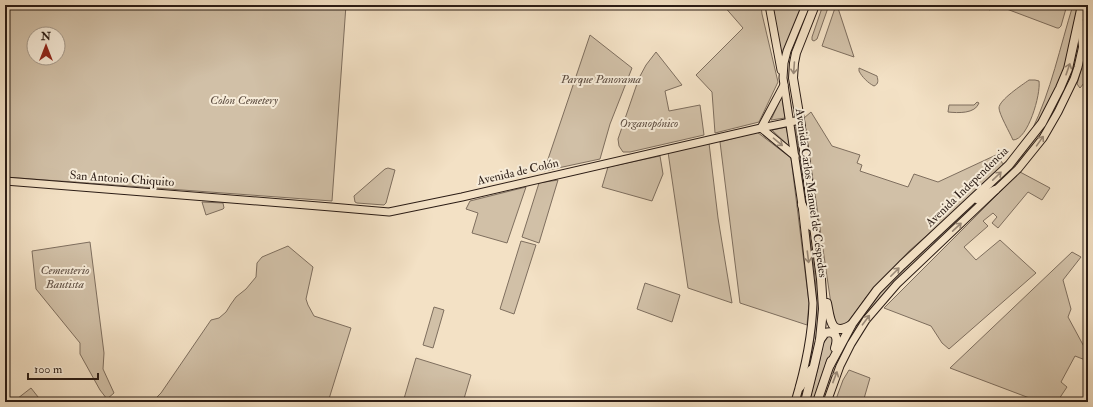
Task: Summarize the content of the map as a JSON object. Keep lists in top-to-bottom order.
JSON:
{
  "streets": {
    "highway": ["Avenida Independencia", "Avenida Carlos Manuel de Céspedes"],
    "main road": ["Avenida de Colón", "San Antonio Chiquito"]
  },
  "crossings": [
    ["Avenida de Colón", "San Antonio Chiquito"],
    ["Avenida de Colón", "Avenida Carlos Manuel de Céspedes"]
  ],
  "one_way": ["Avenida Independencia"],
  "parks": [
    "Parque Panorama",
    "Colon Cemetery",
    "Organopónico",
    "Cementerio Bautista"
  ],
  "scale_bar": "100 m",
  "north": "top"
}
